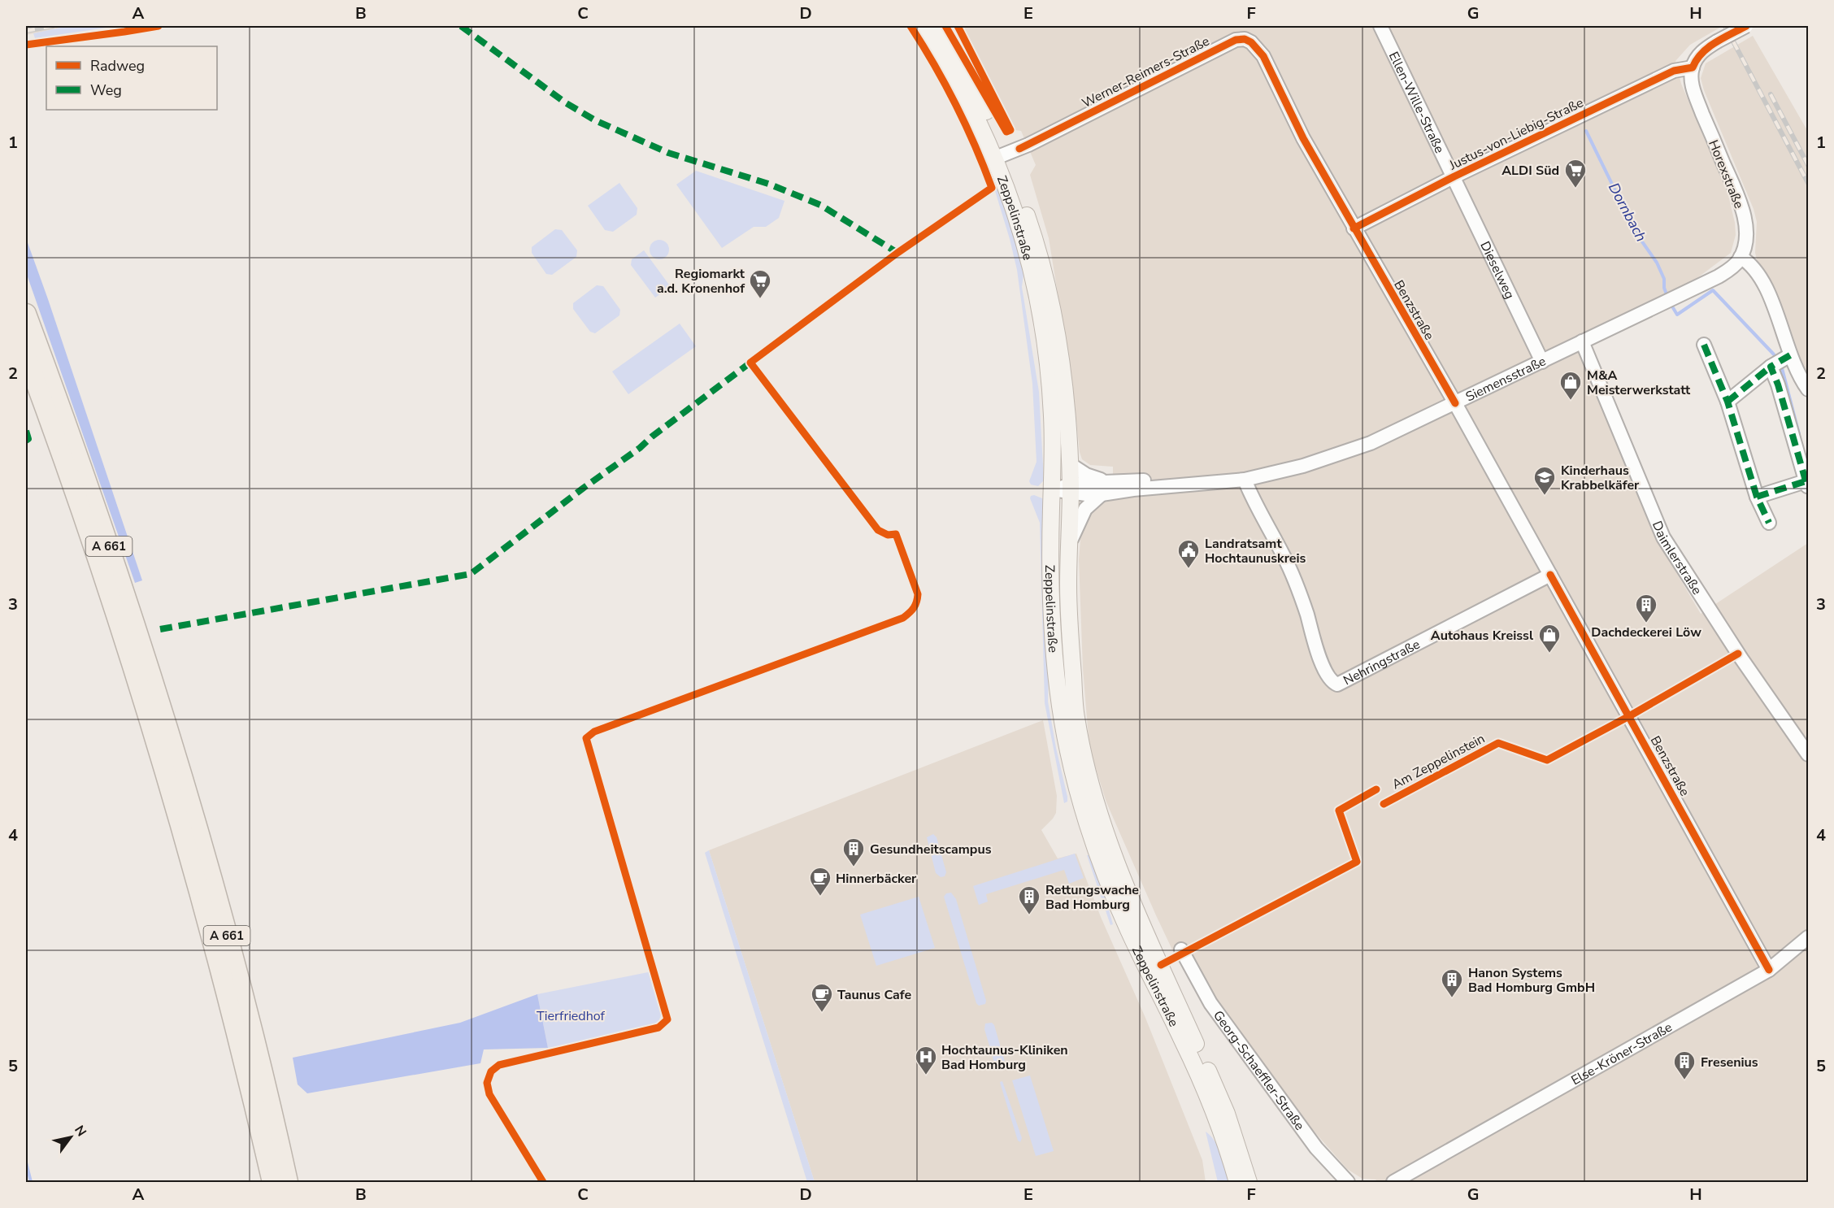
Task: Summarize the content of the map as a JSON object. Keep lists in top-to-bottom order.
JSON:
{
  "streets": {
    "highway": ["A 661"],
    "main road": ["Zeppelinstraße"],
    "street": [
      "Werner-Reimers-Straße",
      "Ellen-Wille-Straße",
      "Justus-von-Liebig-Straße",
      "Horexstraße",
      "Dieselweg",
      "Benzstraße",
      "Siemensstraße",
      "Daimlerstraße",
      "Nehringstraße",
      "Else-Kröner-Straße",
      "Georg-Schaeffler-Straße"
    ],
    "cycle path": ["Am Zeppelinstein"]
  },
  "crossings": [
    ["Werner-Reimers-Straße", "Justus-von-Liebig-Straße"],
    ["Werner-Reimers-Straße", "Zeppelinstraße"],
    ["Werner-Reimers-Straße", "Benzstraße"],
    ["Ellen-Wille-Straße", "Justus-von-Liebig-Straße"],
    ["Ellen-Wille-Straße", "Dieselweg"],
    ["Justus-von-Liebig-Straße", "Horexstraße"],
    ["Justus-von-Liebig-Straße", "Dieselweg"],
    ["Justus-von-Liebig-Straße", "Benzstraße"],
    ["Horexstraße", "Siemensstraße"],
    ["Zeppelinstraße", "Siemensstraße"],
    ["Dieselweg", "Siemensstraße"],
    ["Benzstraße", "Siemensstraße"],
    ["Benzstraße", "Nehringstraße"],
    ["Benzstraße", "Else-Kröner-Straße"],
    ["Siemensstraße", "Daimlerstraße"],
    ["Siemensstraße", "Nehringstraße"]
  ],
  "water": ["Dornbach"],
  "parks": ["Tierfriedhof"],
  "places": {
    "supermarket": ["ALDI Süd", "Regiomarkt a.d. Kronenhof"],
    "shop": ["M&A Meisterwerkstatt", "Autohaus Kreissl"],
    "school or university": ["Kinderhaus Krabbelkäfer"],
    "public building": ["Landratsamt Hochtaunuskreis"],
    "building": [
      "Dachdeckerei Löw",
      "Gesundheitscampus",
      "Rettungswache Bad Homburg",
      "Hanon Systems Bad Homburg GmbH",
      "Fresenius"
    ],
    "cafe": ["Hinnerbäcker", "Taunus Cafe"],
    "hospital": ["Hochtaunus-Kliniken Bad Homburg"]
  },
  "legend": ["Radweg", "Weg"],
  "north": "top right",
  "grid": {
    "columns": [
      "A",
      "B",
      "C",
      "D",
      "E",
      "F",
      "G",
      "H"
    ],
    "rows": [
      "1",
      "2",
      "3",
      "4",
      "5"
    ]
  }
}
